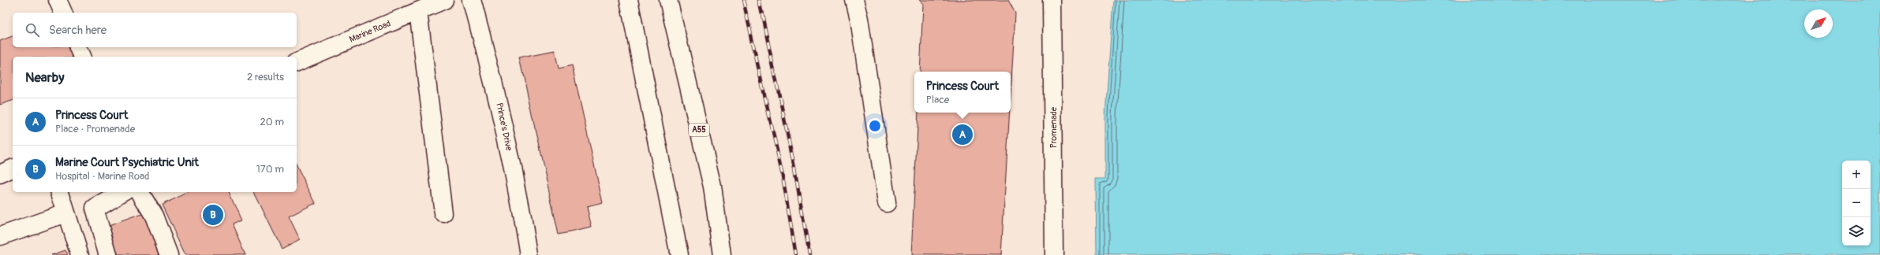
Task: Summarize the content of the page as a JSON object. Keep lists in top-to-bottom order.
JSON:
{
  "streets": {
    "main road": [
      "Marine Road",
      "Prince's Drive",
      "Promenade",
      "A55"
    ]
  },
  "north": "top right",
  "page": {
    "search": "Search here",
    "heading": ["Nearby", "2 results"],
    "popup": ["Princess Court", "Place"],
    "list": [
      {
        "mark": "A",
        "name": "Princess Court",
        "note": "Place · Promenade",
        "value": "20 m"
      },
      {
        "mark": "B",
        "name": "Marine Court Psychiatric Unit",
        "note": "Hospital · Marine Road",
        "value": "170 m"
      }
    ],
    "pins": ["A", "B"],
    "map_buttons": ["+", "−"]
  }
}
